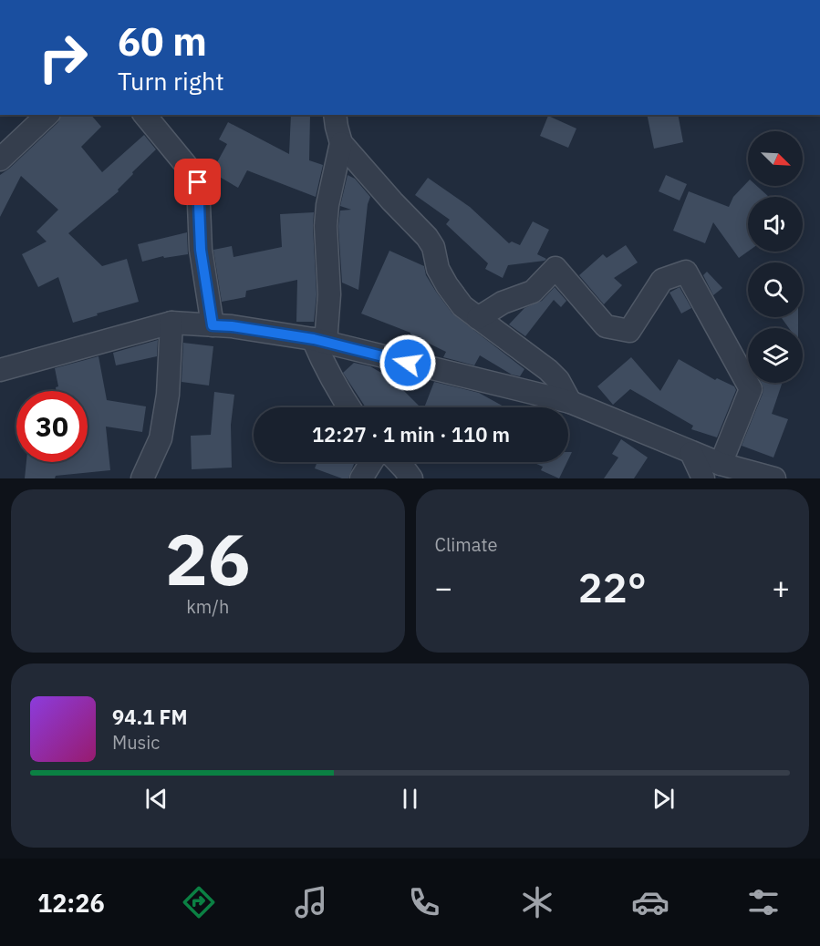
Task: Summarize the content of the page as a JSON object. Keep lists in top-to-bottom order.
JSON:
{
  "north": "bottom right",
  "page": {
    "turn": ["60 m", "Turn right"],
    "limit": "30",
    "trip": "12:27 · 1 min · 110 m",
    "tile": [
      ["26", "km/h"],
      "Climate"
    ],
    "heat": ["−", "22°", "+"],
    "song": ["94.1 FM", "Music"],
    "tabs": "12:26"
  }
}
